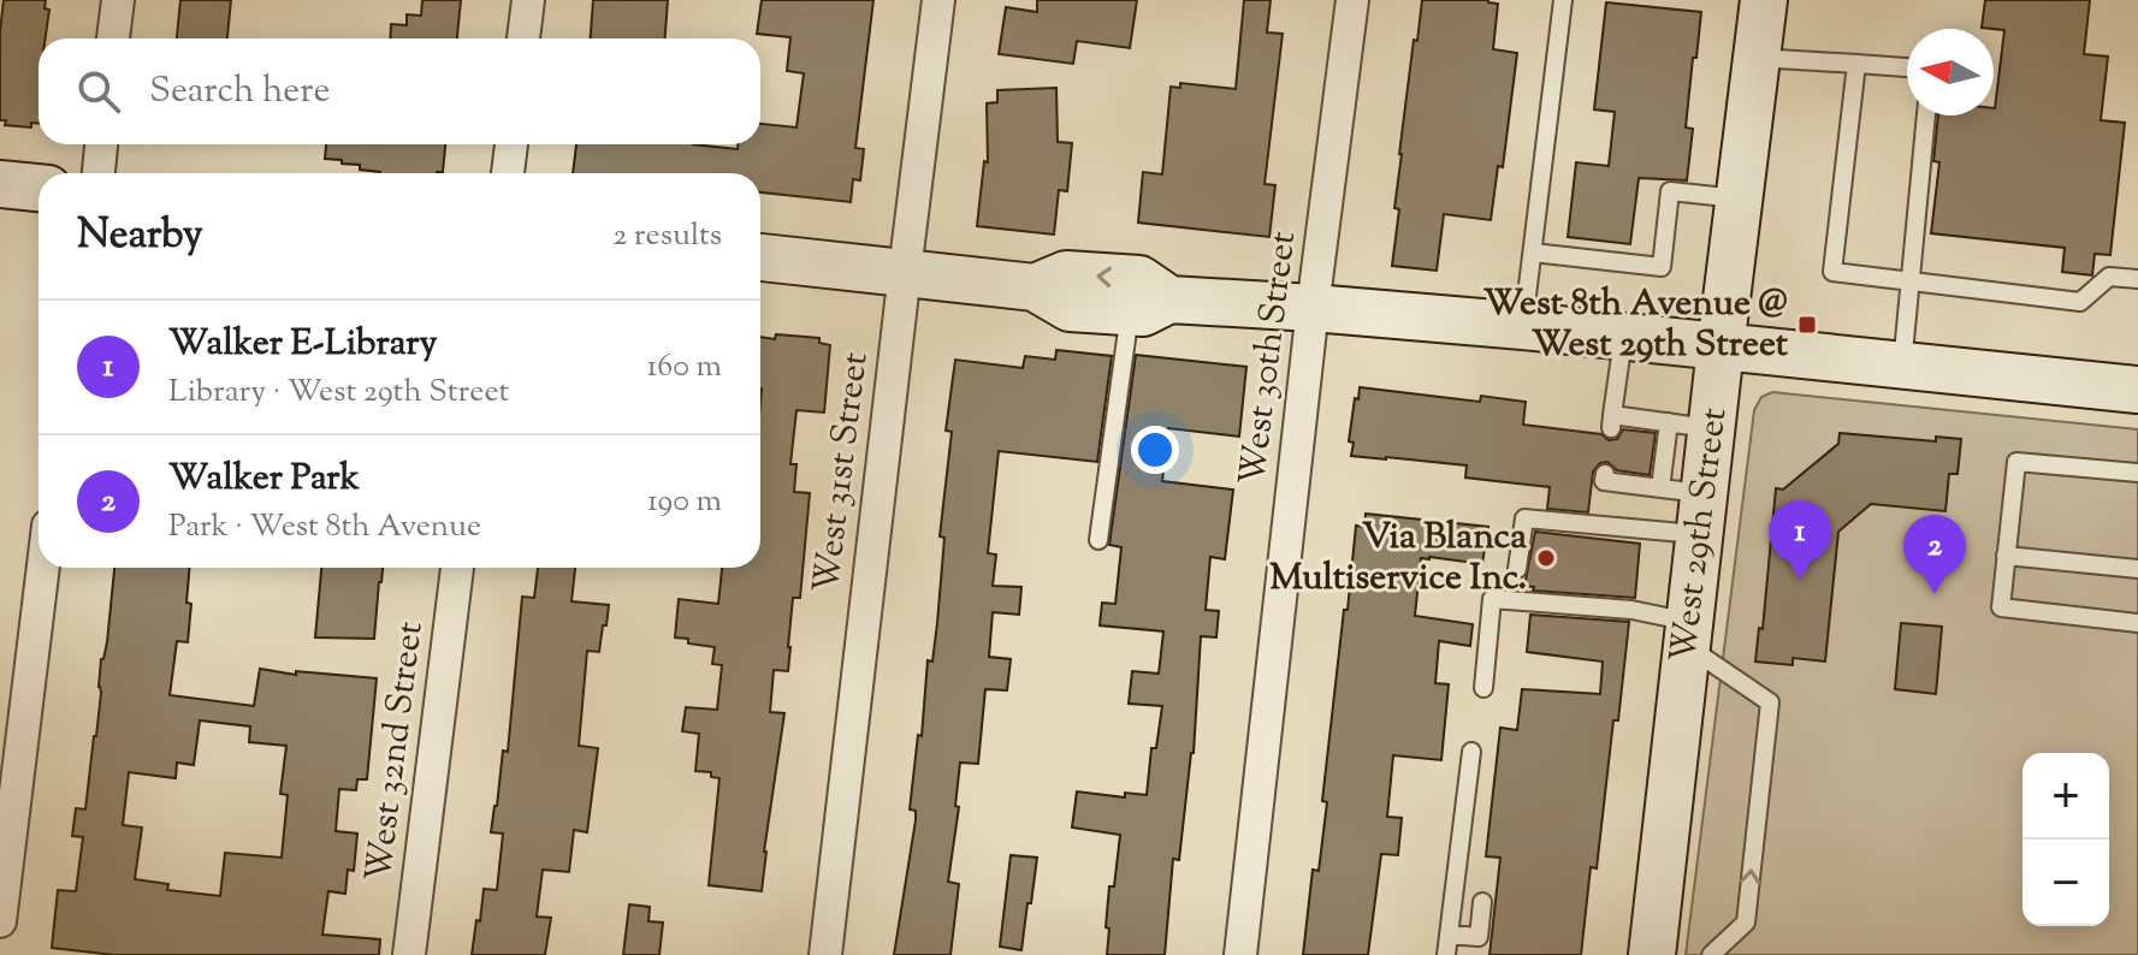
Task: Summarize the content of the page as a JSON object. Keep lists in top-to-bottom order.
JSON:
{
  "streets": {
    "street": [
      "West 30th Street",
      "West 31st Street",
      "West 29th Street",
      "West 32nd Street"
    ]
  },
  "places": {
    "transit": ["West 8th Avenue @ West 29th Street"],
    "other": ["Via Blanca Multiservice Inc."]
  },
  "north": "left",
  "page": {
    "search": "Search here",
    "heading": ["Nearby", "2 results"],
    "list": [
      {
        "mark": "1",
        "name": "Walker E-Library",
        "note": "Library · West 29th Street",
        "value": "160 m"
      },
      {
        "mark": "2",
        "name": "Walker Park",
        "note": "Park · West 8th Avenue",
        "value": "190 m"
      }
    ],
    "pins": ["1", "2"],
    "map_buttons": ["+", "−"]
  }
}
